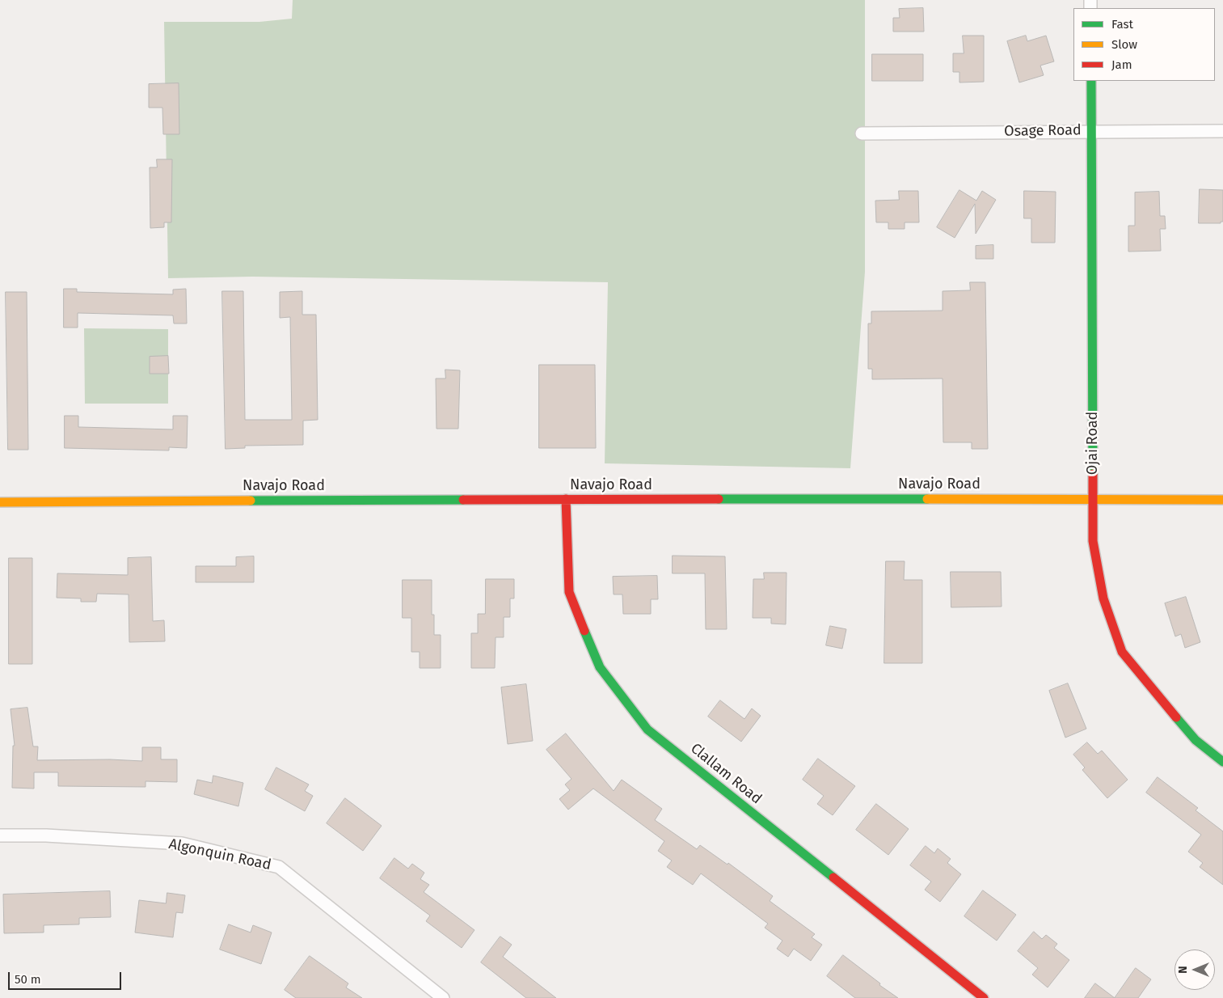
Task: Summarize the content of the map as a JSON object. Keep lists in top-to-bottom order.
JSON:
{
  "streets": {
    "street": [
      "Osage Road",
      "Ojai Road",
      "Navajo Road",
      "Clallam Road",
      "Algonquin Road"
    ]
  },
  "crossings": [
    ["Osage Road", "Ojai Road"],
    ["Ojai Road", "Navajo Road"],
    ["Navajo Road", "Clallam Road"]
  ],
  "legend": ["Fast", "Slow", "Jam"],
  "scale_bar": "50 m",
  "north": "left"
}
